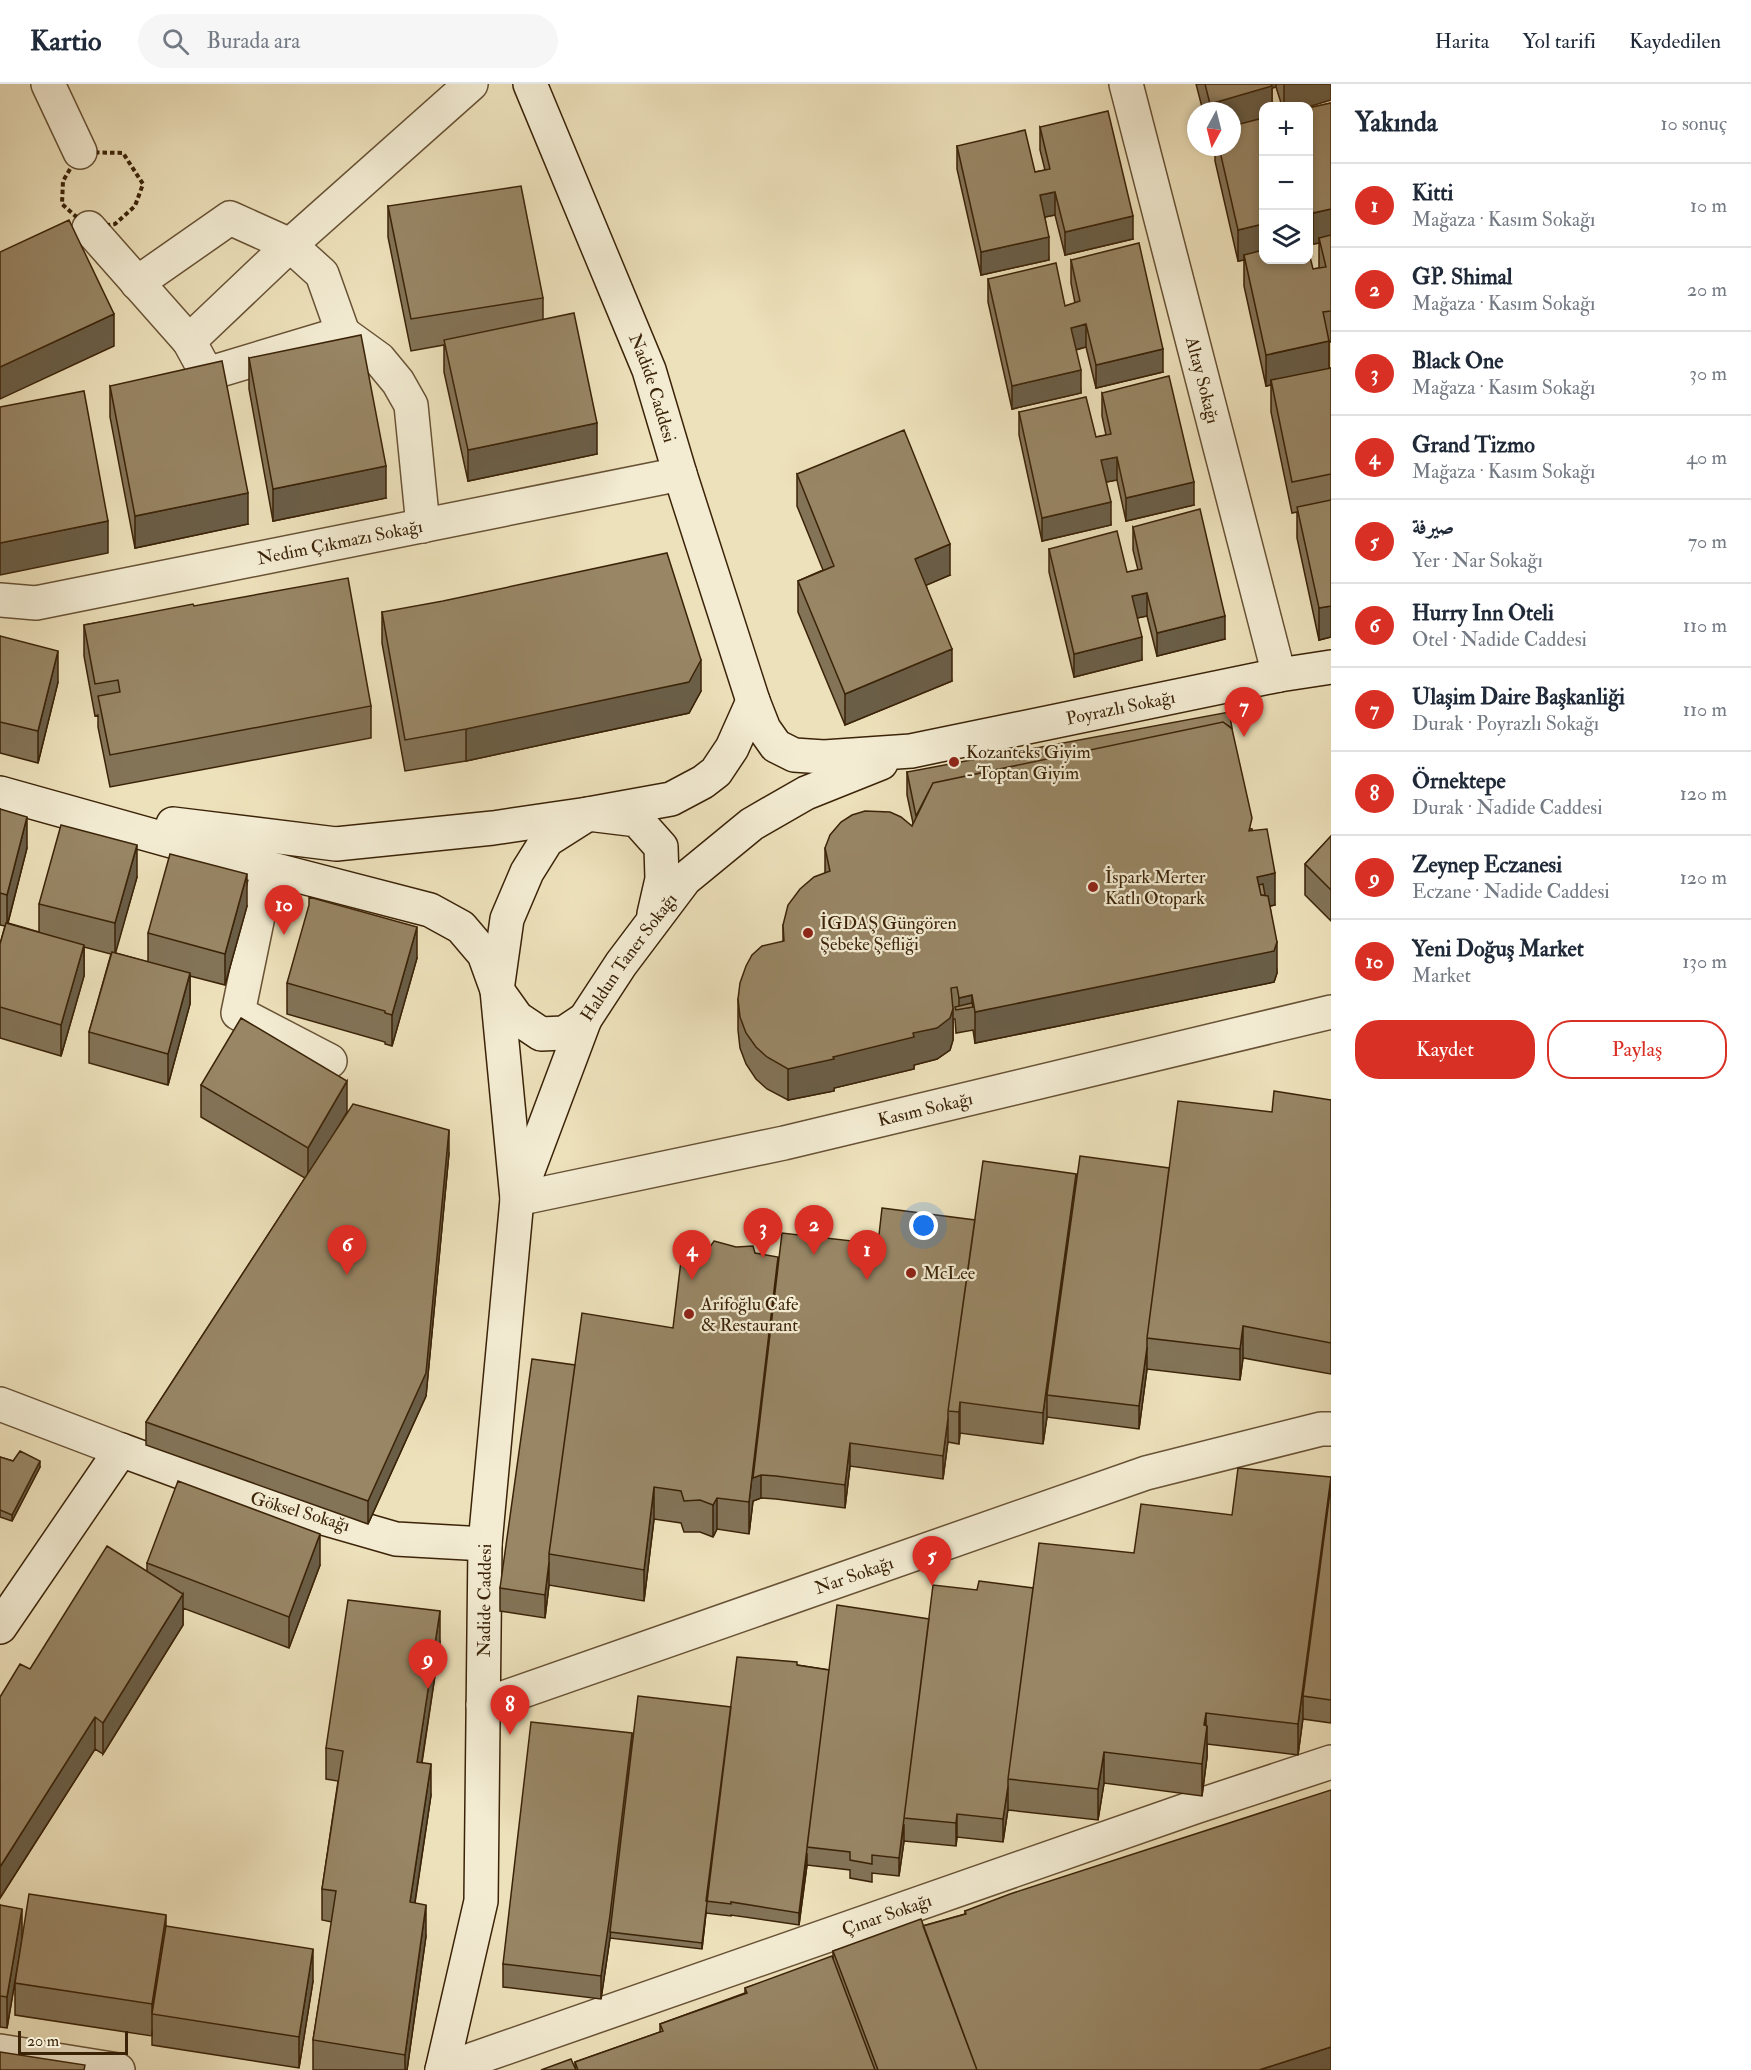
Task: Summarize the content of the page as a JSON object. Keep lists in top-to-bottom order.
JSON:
{
  "streets": {
    "street": [
      "Altay Sokağı",
      "Nadide Caddesi",
      "Nedim Çıkmazı Sokağı",
      "Poyrazlı Sokağı",
      "Haldun Taner Sokağı",
      "Kasım Sokağı",
      "Göksel Sokağı",
      "Nar Sokağı",
      "Çınar Sokağı"
    ]
  },
  "crossings": [
    ["Altay Sokağı", "Poyrazlı Sokağı"],
    ["Nadide Caddesi", "Nedim Çıkmazı Sokağı"],
    ["Nadide Caddesi", "Poyrazlı Sokağı"],
    ["Nadide Caddesi", "Haldun Taner Sokağı"],
    ["Nadide Caddesi", "Kasım Sokağı"],
    ["Nadide Caddesi", "Göksel Sokağı"],
    ["Nadide Caddesi", "Nar Sokağı"],
    ["Nadide Caddesi", "Çınar Sokağı"],
    ["Poyrazlı Sokağı", "Haldun Taner Sokağı"]
  ],
  "places": [
    "Kozanteks Giyim - Toptan Giyim",
    "İspark Merter Katlı Otopark",
    "İGDAŞ Güngören Şebeke Şefliği",
    "McLee",
    "Arifoğlu Cafe & Restaurant"
  ],
  "scale_bar": "20 m",
  "north": "bottom",
  "page": {
    "header": "Kartio",
    "search": "Burada ara",
    "nav": ["Harita", "Yol tarifi", "Kaydedilen"],
    "heading": ["Yakında", "10 sonuç"],
    "map_buttons": ["+", "−"],
    "list": [
      {
        "mark": "1",
        "name": "Kitti",
        "note": "Mağaza · Kasım Sokağı",
        "value": "10 m"
      },
      {
        "mark": "2",
        "name": "GP. Shimal",
        "note": "Mağaza · Kasım Sokağı",
        "value": "20 m"
      },
      {
        "mark": "3",
        "name": "Black One",
        "note": "Mağaza · Kasım Sokağı",
        "value": "30 m"
      },
      {
        "mark": "4",
        "name": "Grand Tizmo",
        "note": "Mağaza · Kasım Sokağı",
        "value": "40 m"
      },
      {
        "mark": "5",
        "name": "صيرفة",
        "note": "Yer · Nar Sokağı",
        "value": "70 m"
      },
      {
        "mark": "6",
        "name": "Hurry Inn Oteli",
        "note": "Otel · Nadide Caddesi",
        "value": "110 m"
      },
      {
        "mark": "7",
        "name": "Ulaşim Daire Başkanliği",
        "note": "Durak · Poyrazlı Sokağı",
        "value": "110 m"
      },
      {
        "mark": "8",
        "name": "Örnektepe",
        "note": "Durak · Nadide Caddesi",
        "value": "120 m"
      },
      {
        "mark": "9",
        "name": "Zeynep Eczanesi",
        "note": "Eczane · Nadide Caddesi",
        "value": "120 m"
      },
      {
        "mark": "10",
        "name": "Yeni Doğuş Market",
        "note": "Market",
        "value": "130 m"
      }
    ],
    "pins": [
      "7",
      "10",
      "2",
      "3",
      "6",
      "1",
      "4",
      "5",
      "9",
      "8"
    ],
    "buttons": ["Kaydet", "Paylaş"],
    "scale": "20 m"
  }
}
